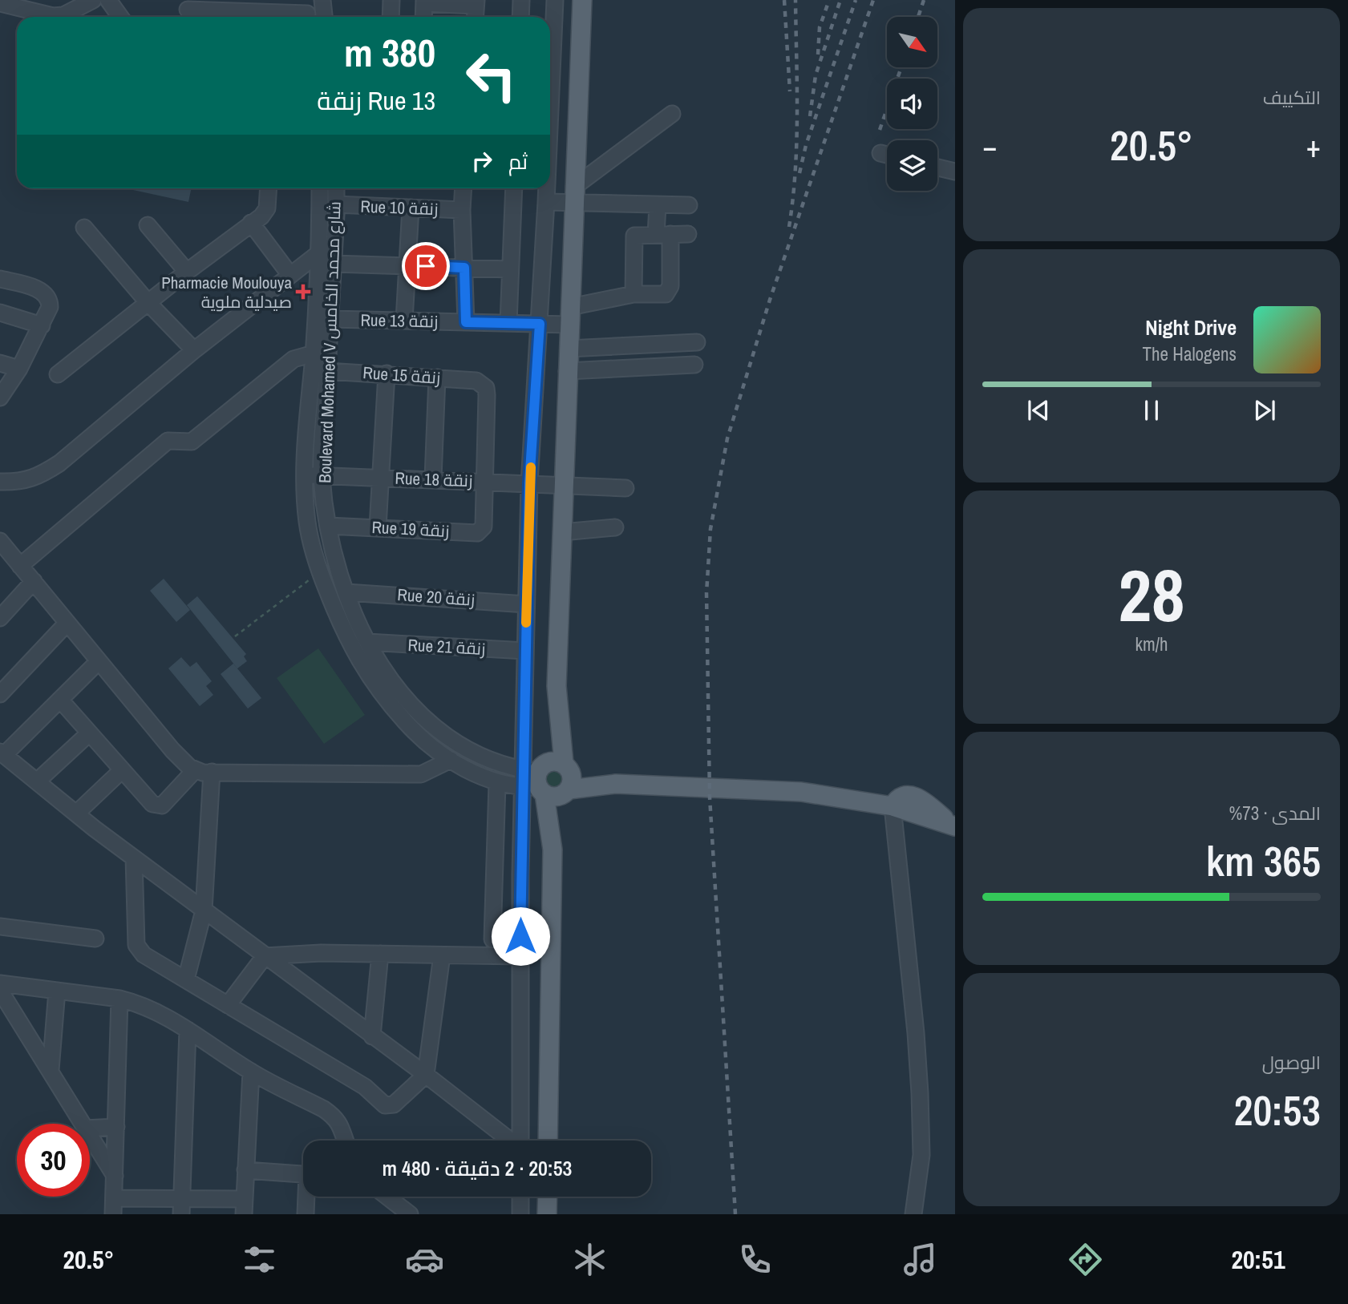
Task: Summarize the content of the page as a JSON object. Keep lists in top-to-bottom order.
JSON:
{
  "streets": {
    "street": [
      "Rue 10 زنقة",
      "Rue 13 زنقة",
      "Boulevard Mohamed V شارع محمد الخامس",
      "Rue 15 زنقة",
      "Rue 18 زنقة",
      "Rue 19 زنقة",
      "Rue 20 زنقة",
      "Rue 21 زنقة"
    ]
  },
  "crossings": [
    ["Rue 10 زنقة", "Boulevard Mohamed V شارع محمد الخامس"],
    ["Rue 13 زنقة", "Boulevard Mohamed V شارع محمد الخامس"],
    ["Boulevard Mohamed V شارع محمد الخامس", "Rue 15 زنقة"],
    ["Boulevard Mohamed V شارع محمد الخامس", "Rue 18 زنقة"],
    ["Boulevard Mohamed V شارع محمد الخامس", "Rue 19 زنقة"],
    ["Boulevard Mohamed V شارع محمد الخامس", "Rue 20 زنقة"],
    ["Boulevard Mohamed V شارع محمد الخامس", "Rue 21 زنقة"],
    ["Rue 15 زنقة", "Rue 18 زنقة"],
    ["Rue 15 زنقة", "Rue 19 زنقة"],
    ["Rue 18 زنقة", "Rue 19 زنقة"]
  ],
  "places": {
    "health": ["Pharmacie Moulouya صيدلية ملوية"]
  },
  "north": "bottom right",
  "page": {
    "tile": [
      "التكييف",
      ["28", "km/h"],
      ["المدى · 73%", "365 km"],
      ["الوصول", "20:53"]
    ],
    "turn": ["380 m", "Rue 13 زنقة"],
    "heat": ["−", "20.5°", "+"],
    "then": "ثم",
    "song": ["Night Drive", "The Halogens"],
    "limit": "30",
    "trip": "20:53 · 2 دقيقة · 480 m",
    "tabs": ["20:51", "20.5°"]
  }
}
